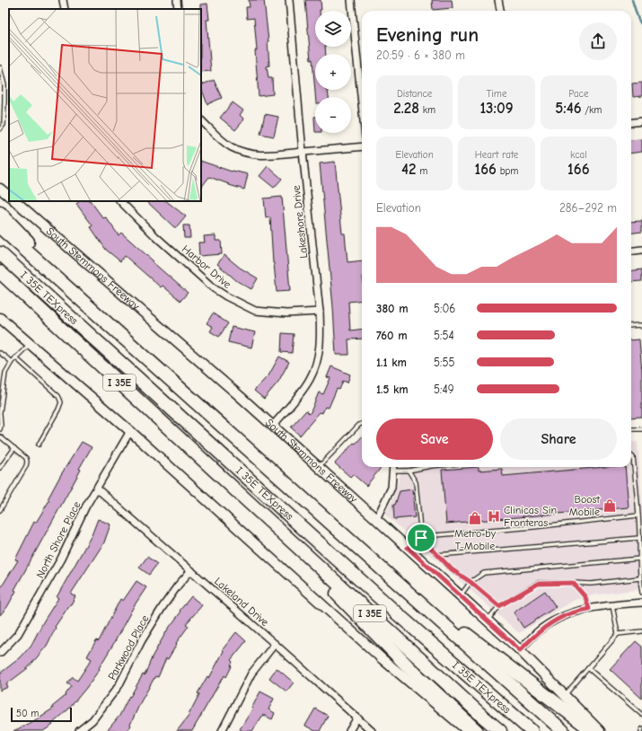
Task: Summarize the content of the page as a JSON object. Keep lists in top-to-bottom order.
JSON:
{
  "streets": {
    "highway": ["I 35E TEXpress", "I 35E"],
    "main road": ["South Stemmons Freeway"],
    "street": [
      "Lakeshore Drive",
      "Harbor Drive",
      "North Shore Place",
      "Lakeland Drive",
      "Parkwood Place"
    ]
  },
  "crossings": [
    ["Lakeshore Drive", "Harbor Drive"],
    ["Lakeshore Drive", "South Stemmons Freeway"],
    ["North Shore Place", "Lakeland Drive"],
    ["Lakeland Drive", "Parkwood Place"]
  ],
  "places": {
    "shop": ["Boost Mobile", "Metro by T-Mobile"],
    "hospital": ["Clinicas Sin Fronteras"]
  },
  "scale_bar": "50 m",
  "page": {
    "map_buttons": ["+", "−"],
    "heading": ["Evening run", "20:59 · 6 × 380 m"],
    "stats": [
      ["Distance", "2.28 km"],
      ["Time", "13:09"],
      ["Pace", "5:46 /km"],
      ["Elevation", "42 m"],
      ["Heart rate", "166 bpm"],
      ["kcal", "166"]
    ],
    "chart": ["Elevation", "286–292 m"],
    "list": [
      {
        "name": "380 m",
        "note": "5:06"
      },
      {
        "name": "760 m",
        "note": "5:54"
      },
      {
        "name": "1.1 km",
        "note": "5:55"
      },
      {
        "name": "1.5 km",
        "note": "5:49"
      }
    ],
    "buttons": ["Save", "Share"],
    "scale": "50 m"
  }
}
